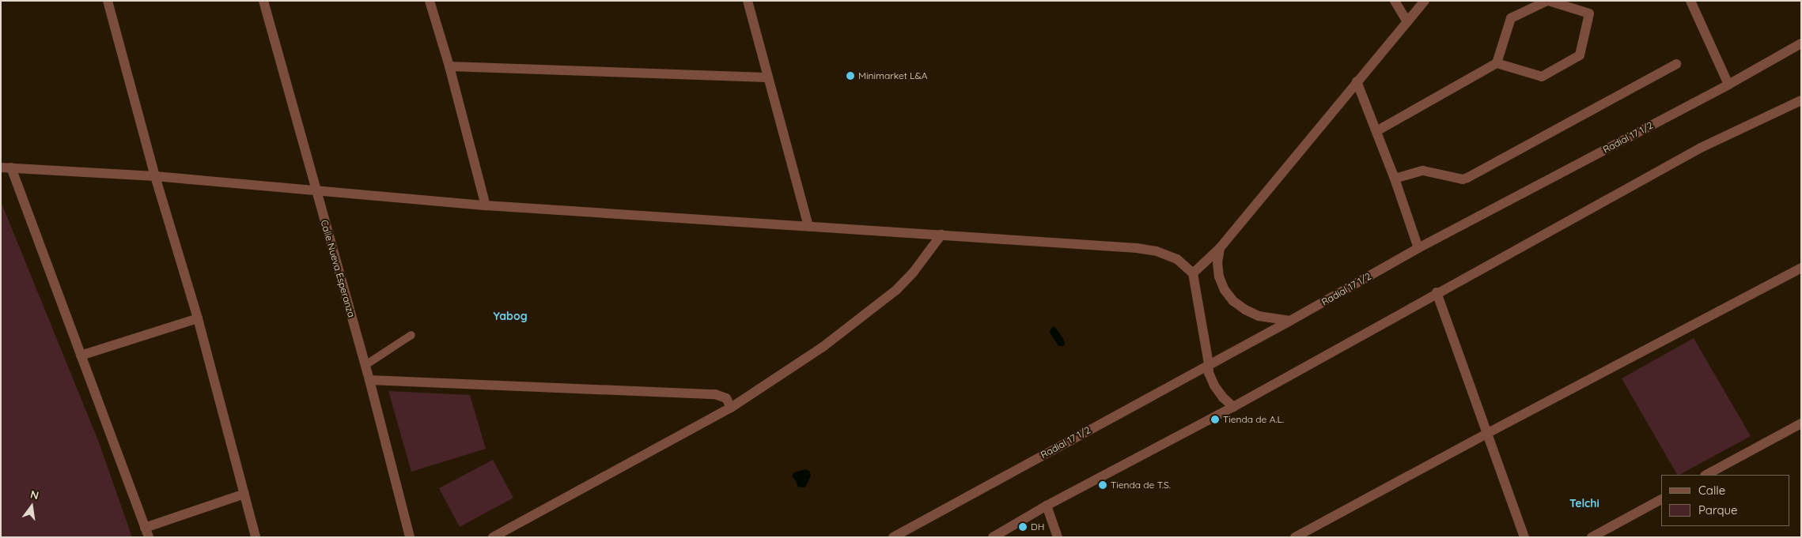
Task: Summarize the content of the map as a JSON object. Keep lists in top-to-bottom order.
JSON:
{
  "streets": {
    "street": ["Radial 17 1/2", "Calle Nueva Esperanza"]
  },
  "districts": ["Yabog", "Telchi"],
  "places": [
    "Minimarket L&A",
    "Tienda de A.L.",
    "Tienda de T.S.",
    "DH"
  ],
  "legend": ["Calle", "Parque"],
  "north": "top"
}
